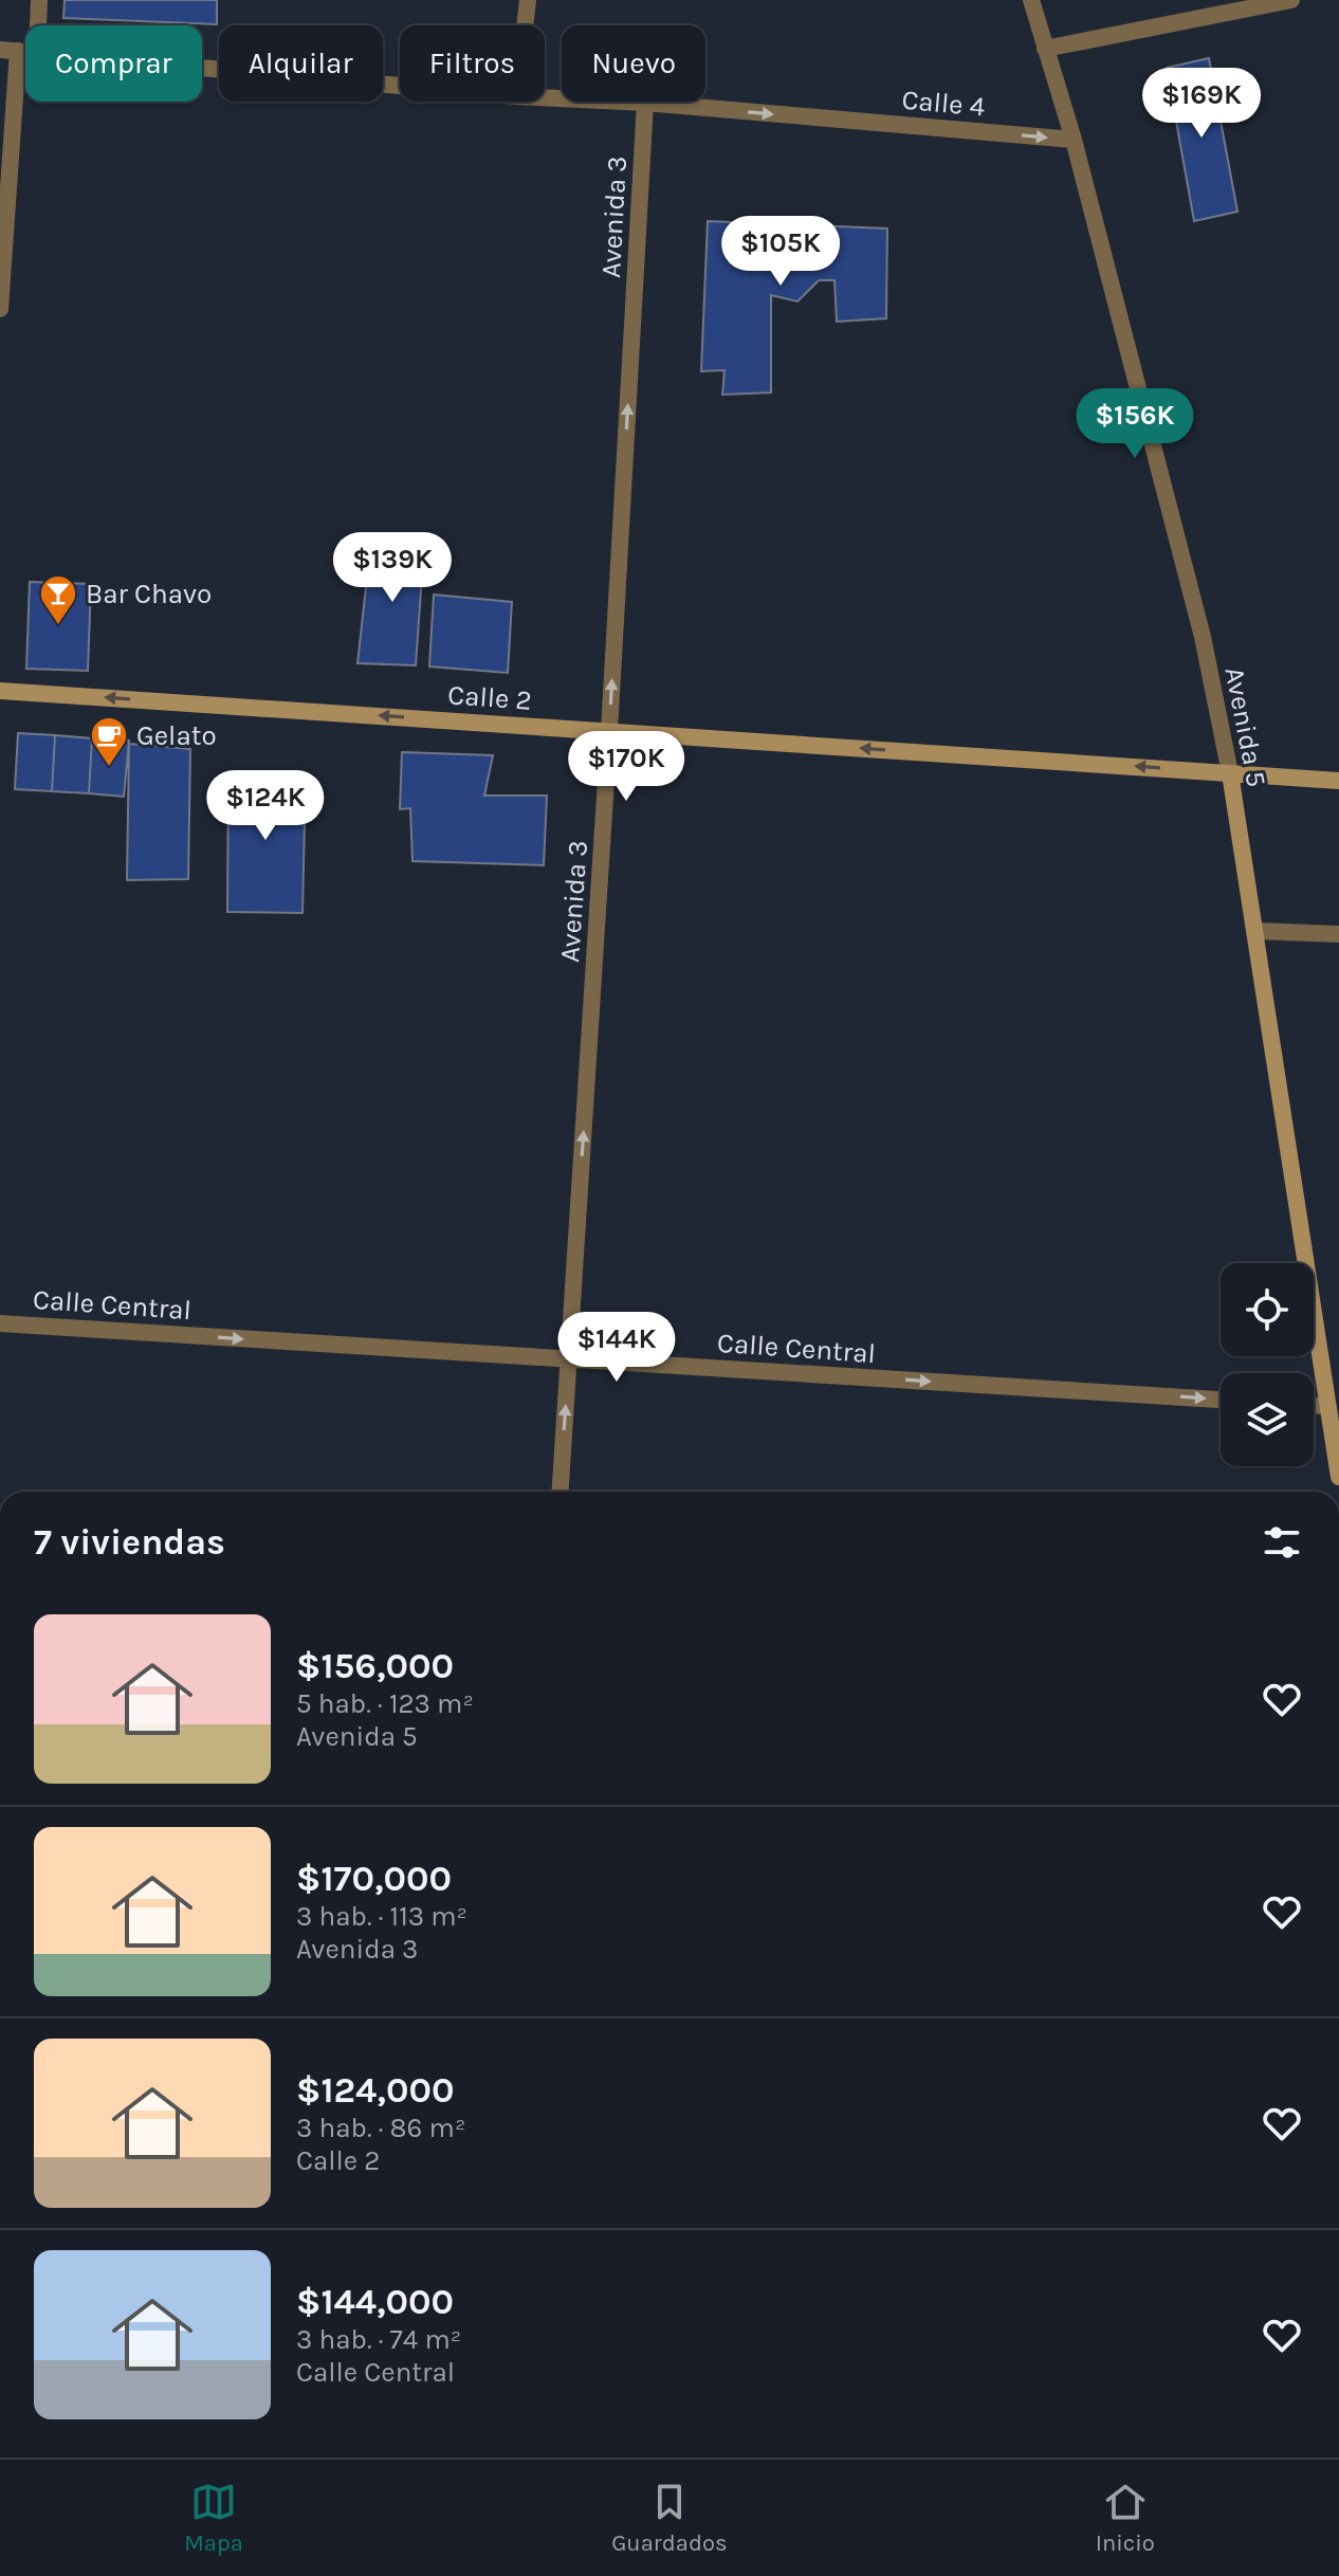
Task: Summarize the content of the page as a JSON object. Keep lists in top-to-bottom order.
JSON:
{
  "streets": {
    "street": [
      "Calle 4",
      "Avenida 3",
      "Calle 2",
      "Avenida 5",
      "Calle Central"
    ]
  },
  "crossings": [
    ["Calle 4", "Avenida 3"],
    ["Calle 4", "Avenida 5"],
    ["Avenida 3", "Calle 2"],
    ["Avenida 3", "Calle Central"],
    ["Calle 2", "Avenida 5"]
  ],
  "one_way": [
    "Calle 4",
    "Avenida 3",
    "Calle 2",
    "Calle Central"
  ],
  "places": {
    "bar": ["Bar Chavo"],
    "cafe": ["Gelato"]
  },
  "page": {
    "chip": [
      "Comprar",
      "Alquilar",
      "Filtros",
      "Nuevo"
    ],
    "price": [
      "$169K",
      "$105K",
      "$156K",
      "$139K",
      "$170K",
      "$124K",
      "$144K"
    ],
    "heading": "7 viviendas",
    "list": [
      {
        "name": "$156,000",
        "note": "5 hab. · 123 m² · Avenida 5"
      },
      {
        "name": "$170,000",
        "note": "3 hab. · 113 m² · Avenida 3"
      },
      {
        "name": "$124,000",
        "note": "3 hab. · 86 m² · Calle 2"
      },
      {
        "name": "$144,000",
        "note": "3 hab. · 74 m² · Calle Central"
      }
    ],
    "tabs": ["Mapa", "Guardados", "Inicio"]
  }
}
